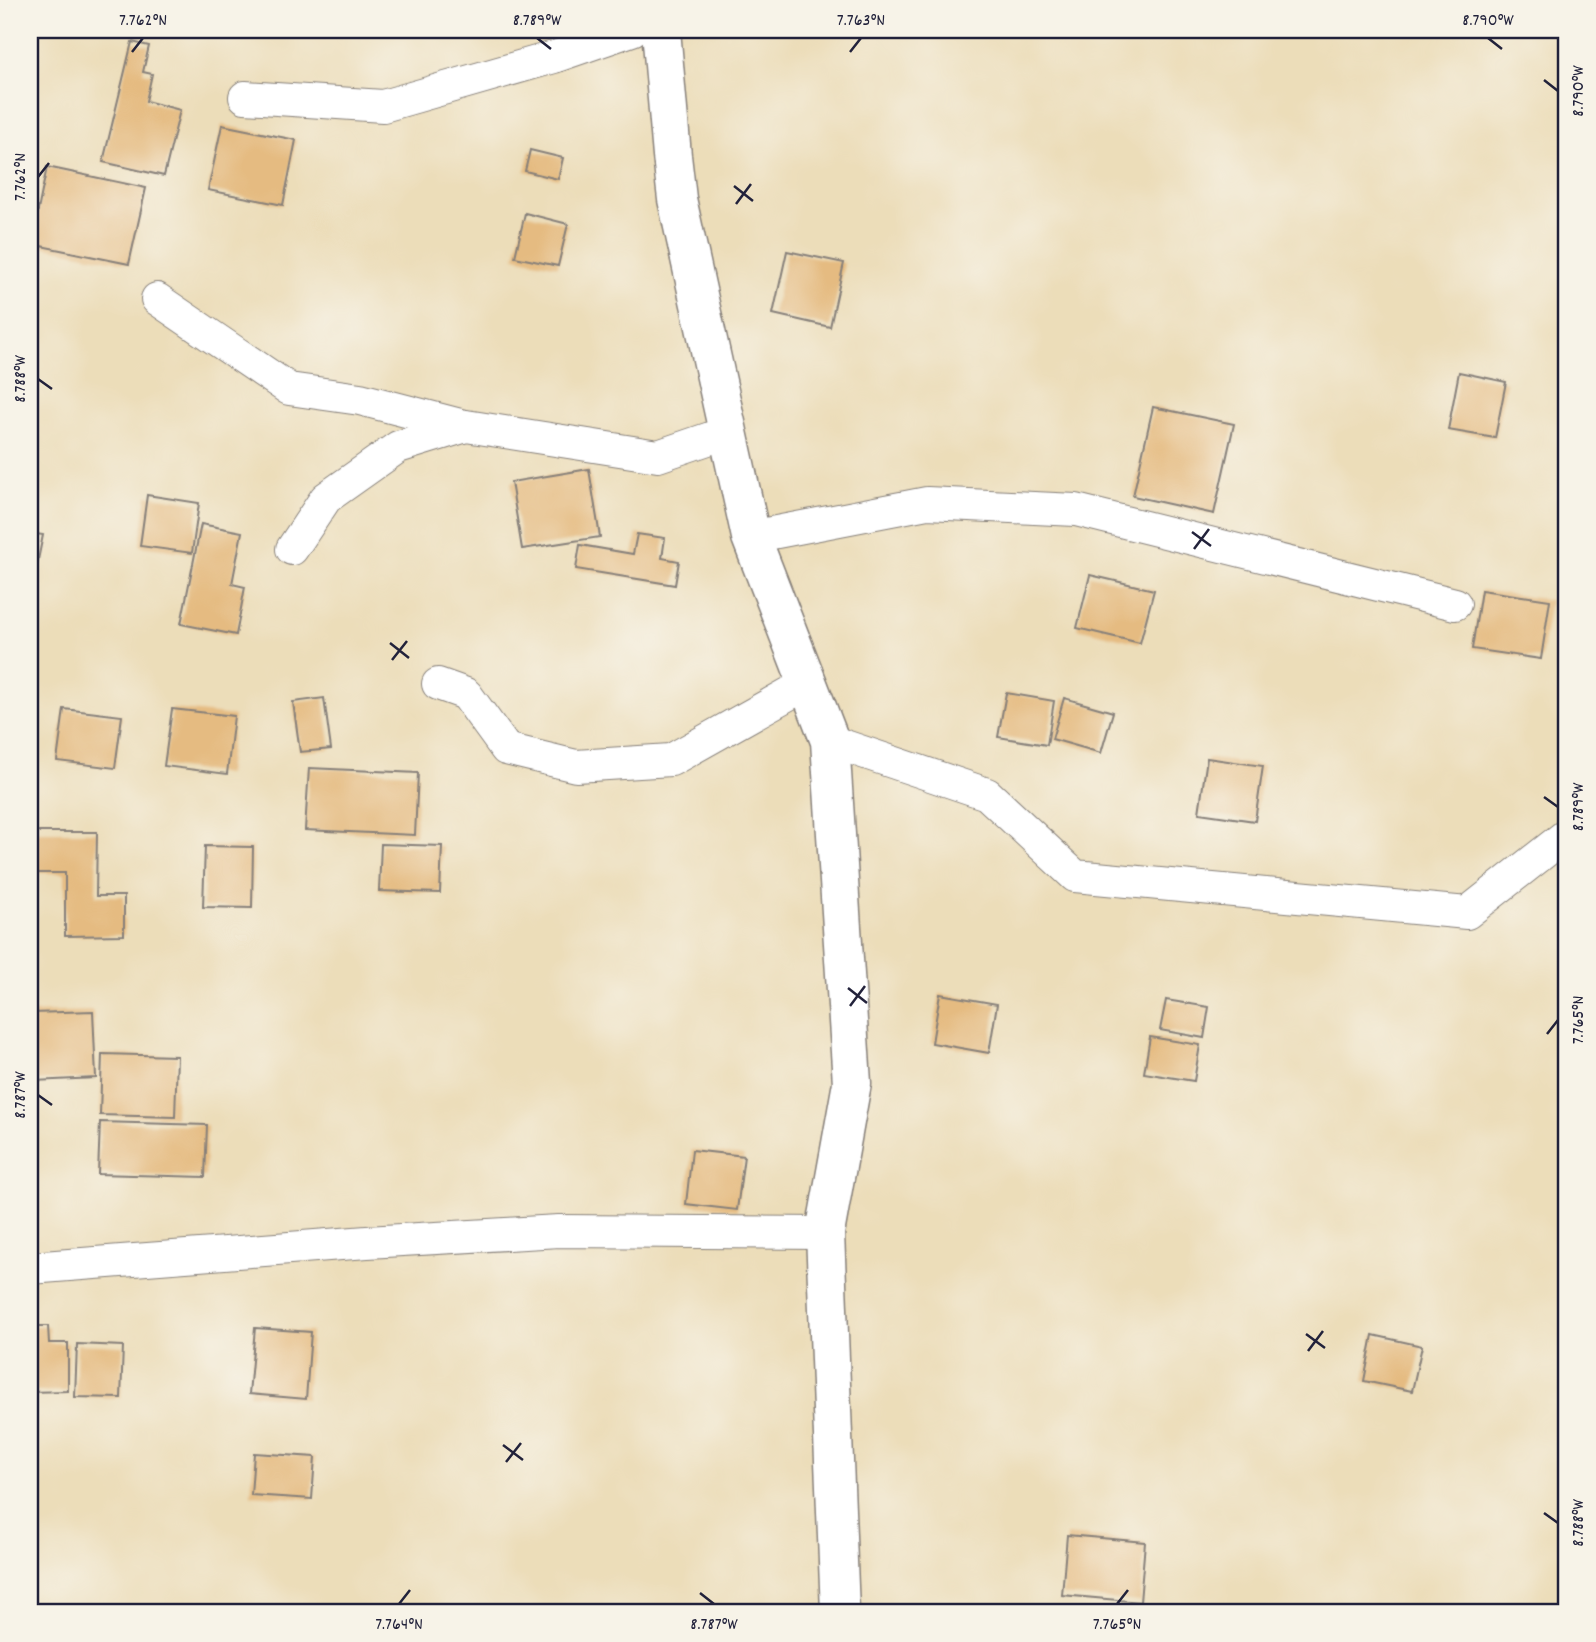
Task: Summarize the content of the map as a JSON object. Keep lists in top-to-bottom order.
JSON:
{
  "coordinates": [
    "7.762°N",
    "8.789°W",
    "7.763°N",
    "8.790°W",
    "8.788°W",
    "7.765°N",
    "8.787°W",
    "7.764°N"
  ]
}
